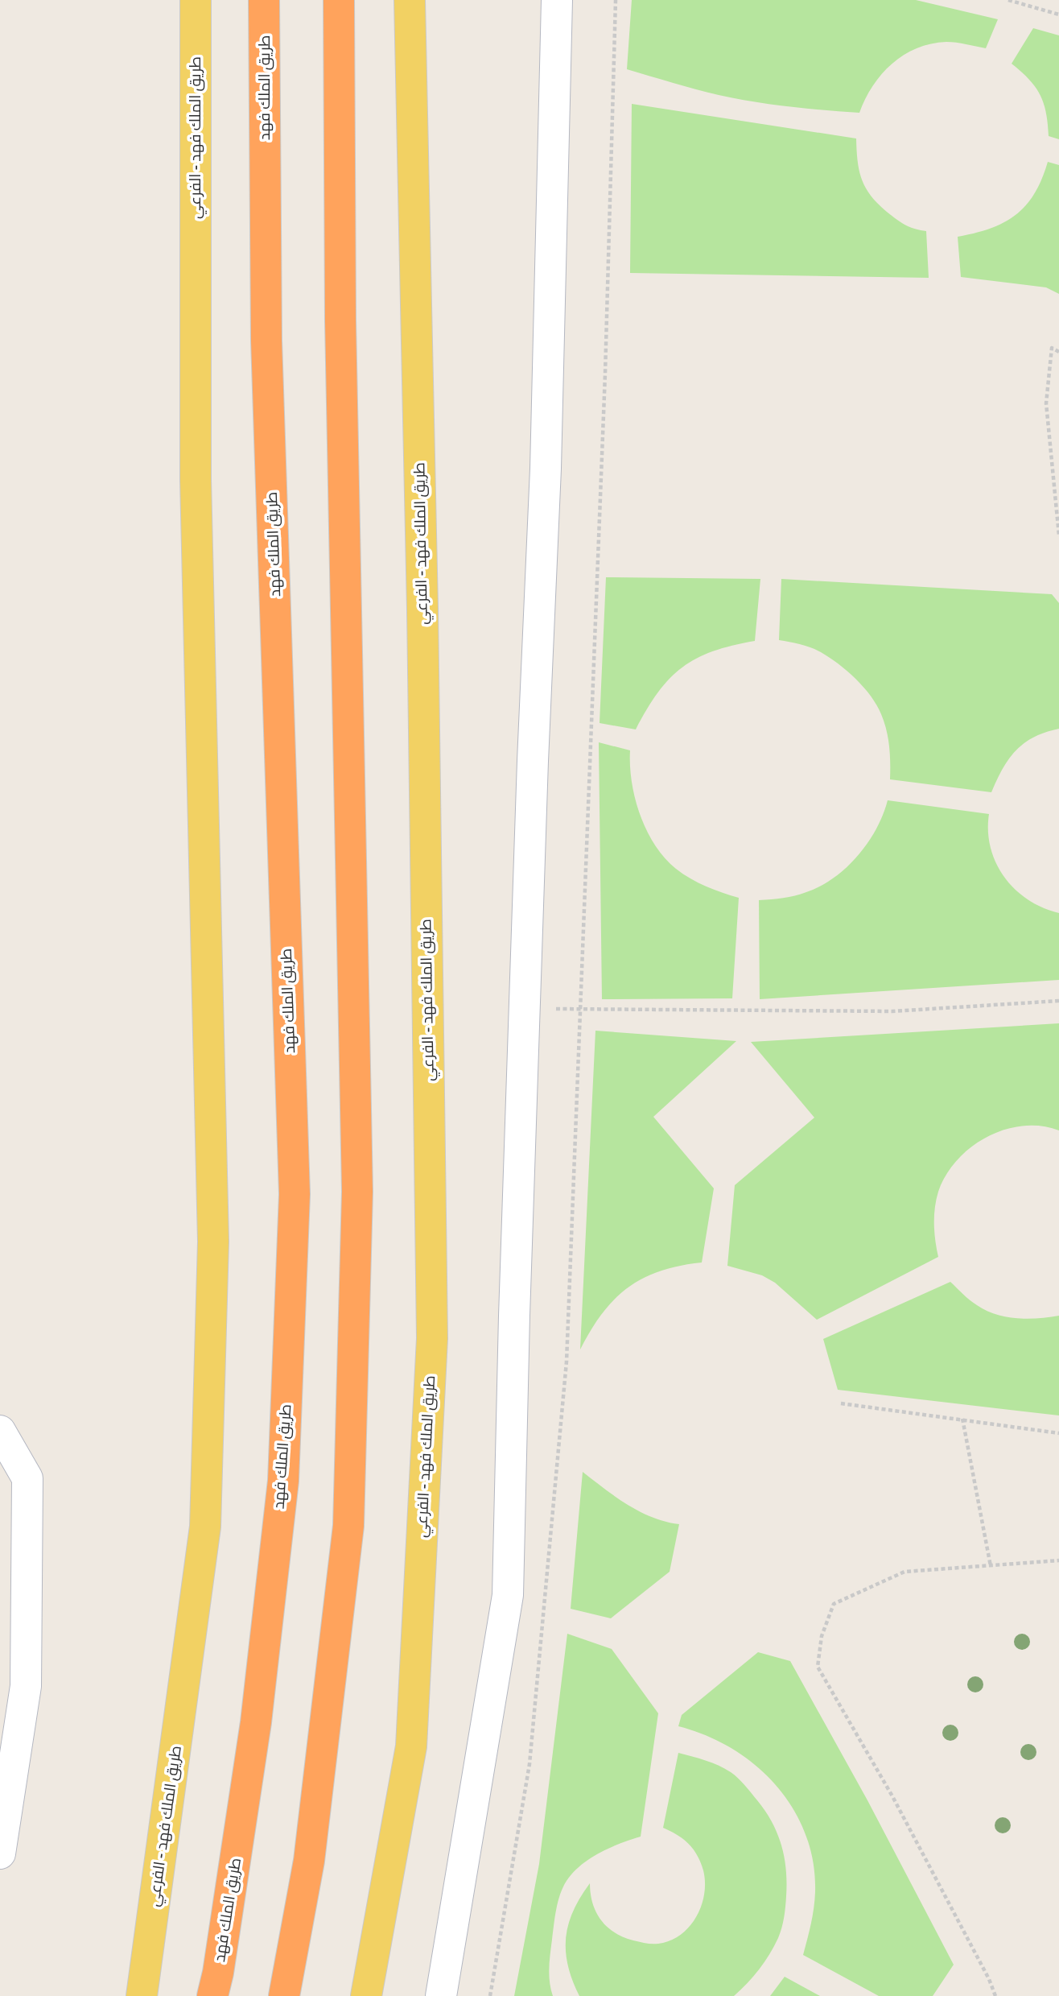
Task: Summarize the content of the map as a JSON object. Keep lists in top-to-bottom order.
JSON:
{
  "streets": {
    "highway": ["طريق الملك فهد"],
    "main road": ["طريق الملك فهد - الفرعي"]
  }
}
